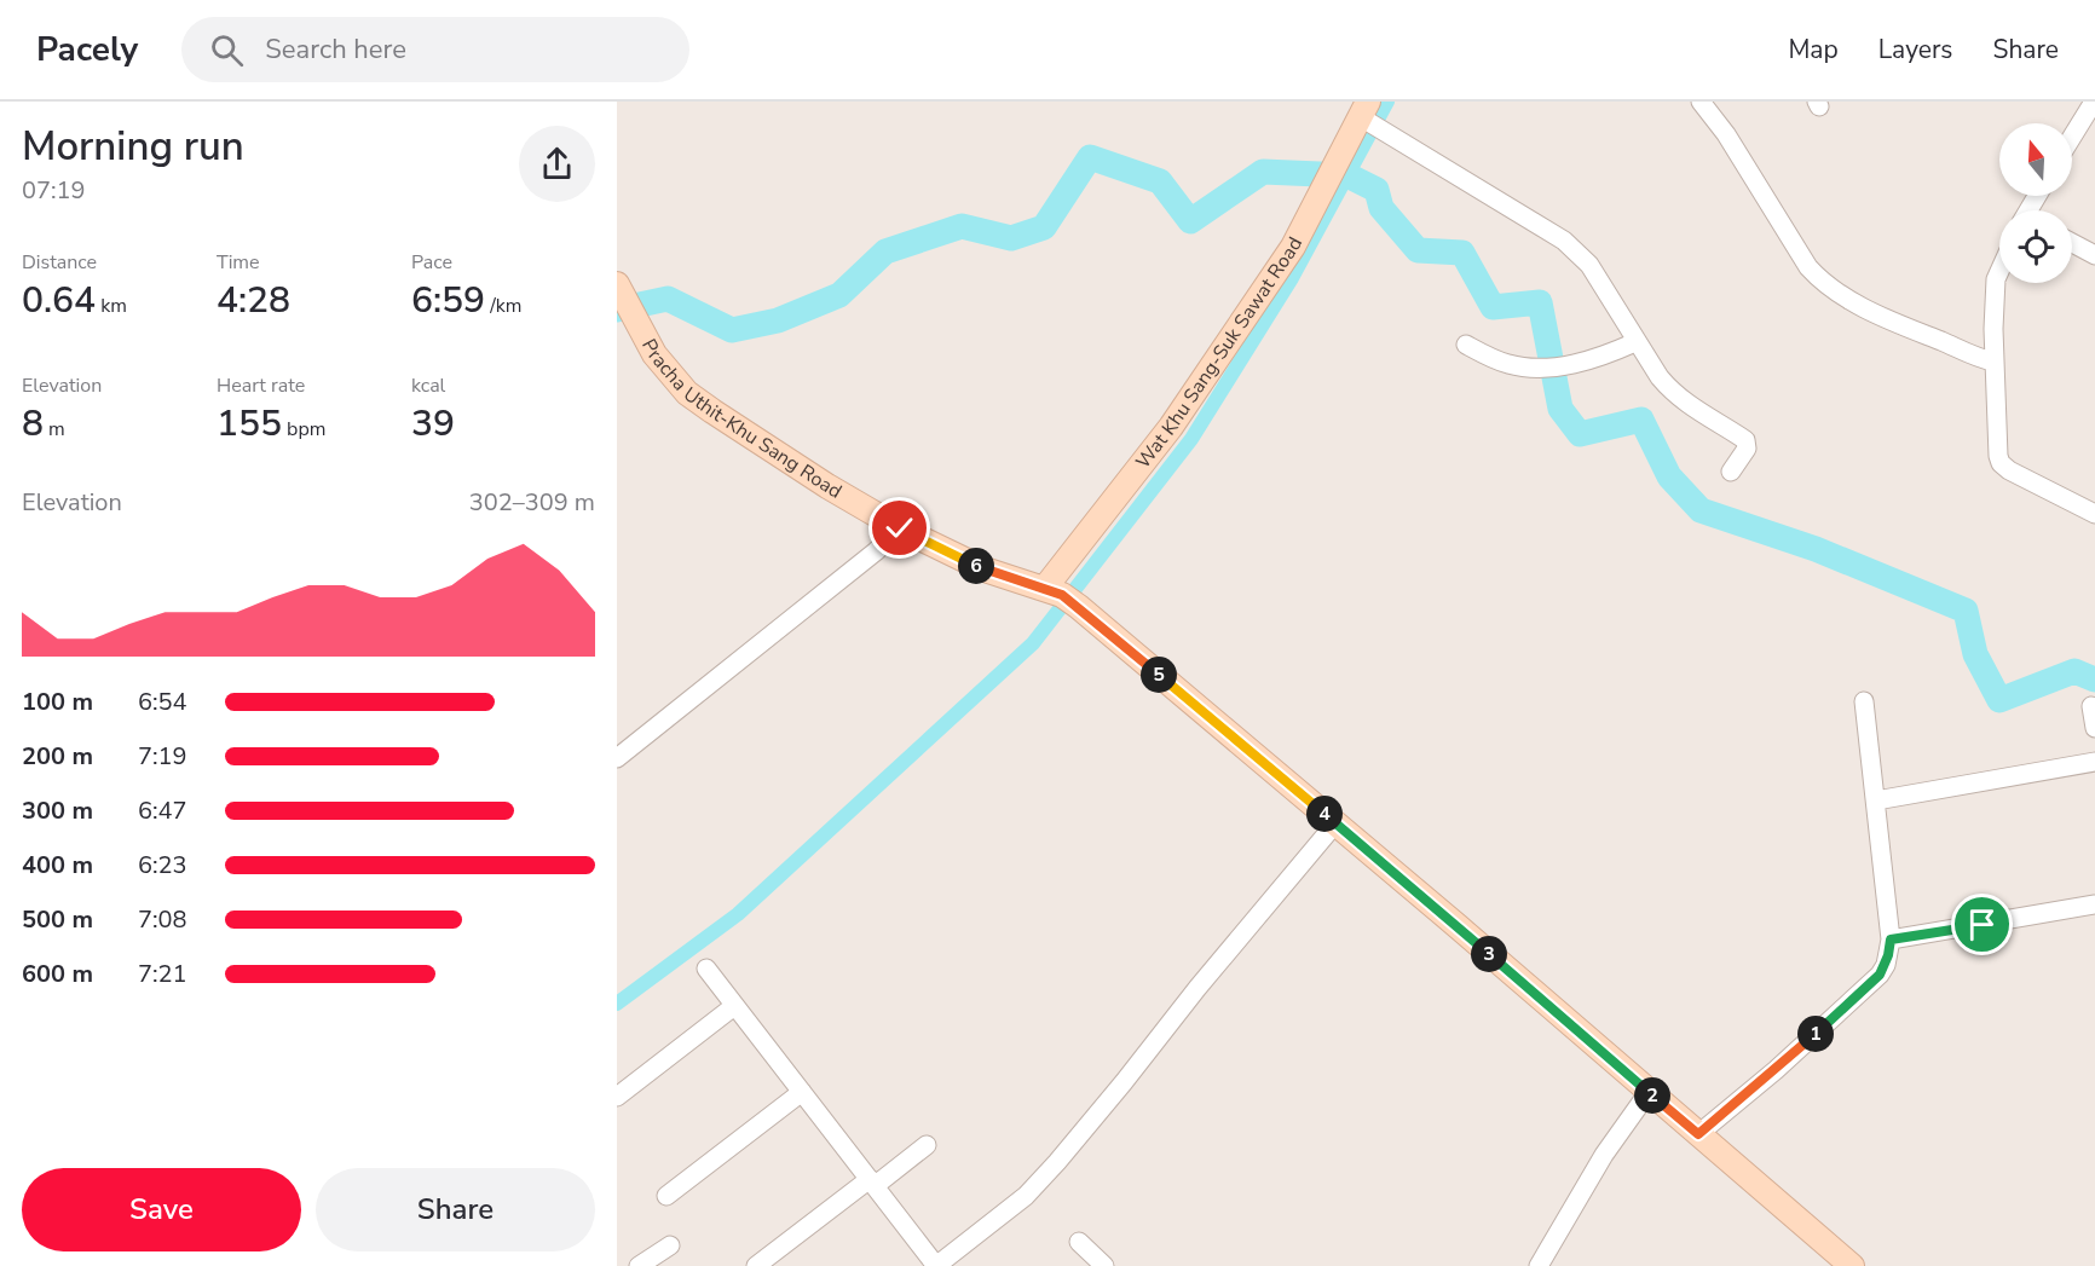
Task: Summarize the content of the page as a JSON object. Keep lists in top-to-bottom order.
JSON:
{
  "streets": {
    "main road": ["Wat Khu Sang-Suk Sawat Road", "Pracha Uthit-Khu Sang Road"]
  },
  "crossings": [
    ["Wat Khu Sang-Suk Sawat Road", "Pracha Uthit-Khu Sang Road"]
  ],
  "north": "top",
  "page": {
    "header": "Pacely",
    "search": "Search here",
    "nav": ["Map", "Layers", "Share"],
    "heading": ["Morning run", "07:19"],
    "stats": [
      ["Distance", "0.64 km"],
      ["Time", "4:28"],
      ["Pace", "6:59 /km"],
      ["Elevation", "8 m"],
      ["Heart rate", "155 bpm"],
      ["kcal", "39"]
    ],
    "chart": ["Elevation", "302–309 m"],
    "pins": [
      "6",
      "5",
      "4",
      "3",
      "1",
      "2"
    ],
    "list": [
      {
        "name": "100 m",
        "note": "6:54"
      },
      {
        "name": "200 m",
        "note": "7:19"
      },
      {
        "name": "300 m",
        "note": "6:47"
      },
      {
        "name": "400 m",
        "note": "6:23"
      },
      {
        "name": "500 m",
        "note": "7:08"
      },
      {
        "name": "600 m",
        "note": "7:21"
      }
    ],
    "buttons": ["Save", "Share"]
  }
}
